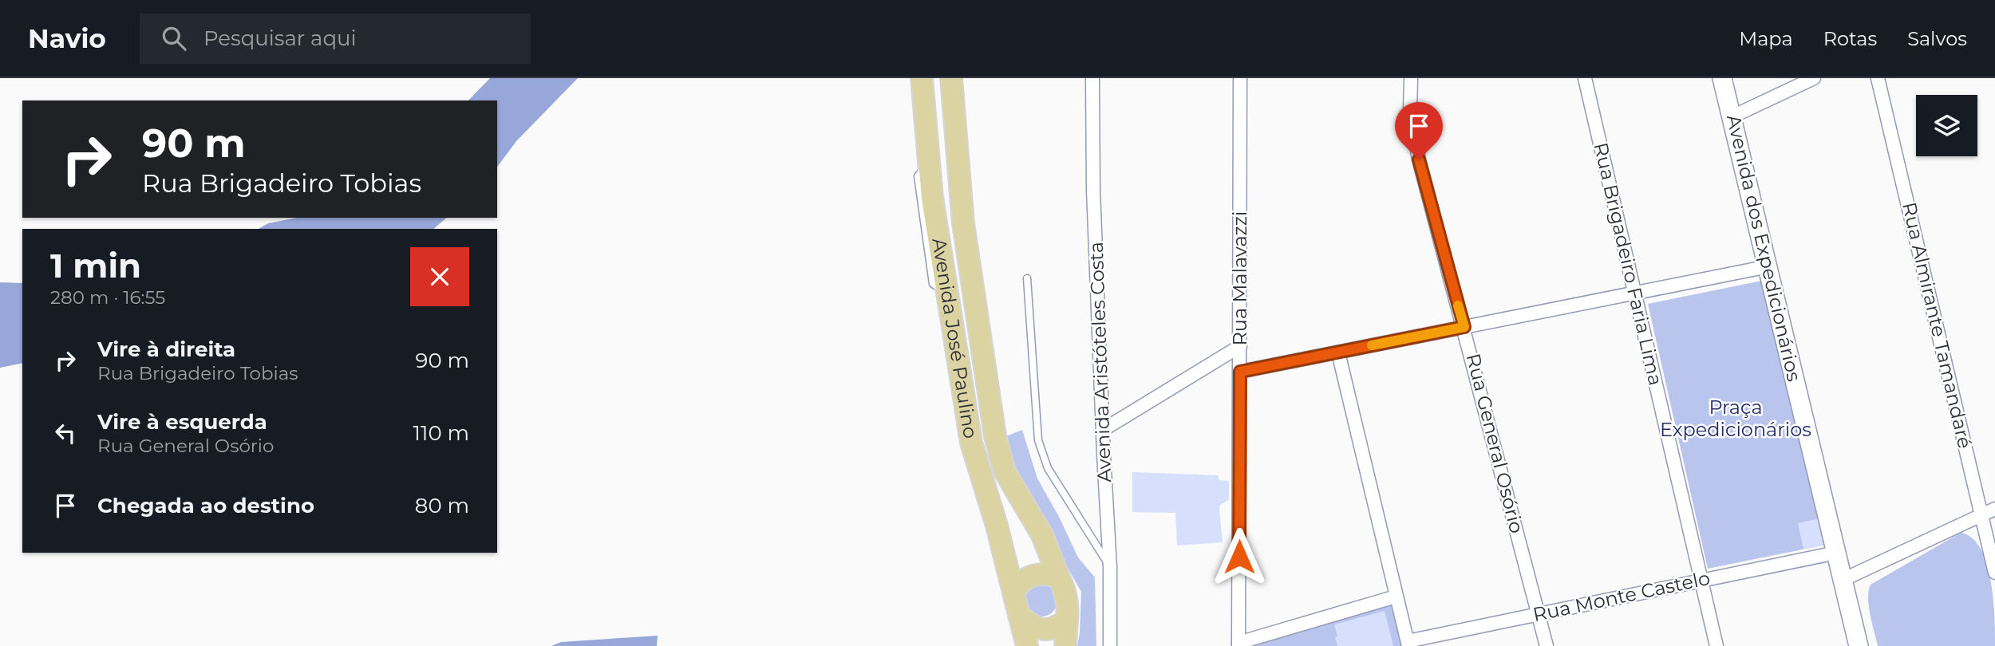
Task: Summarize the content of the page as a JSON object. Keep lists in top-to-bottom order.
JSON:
{
  "streets": {
    "main road": ["Avenida José Paulino"],
    "street": [
      "Avenida dos Expedicionários",
      "Rua Brigadeiro Faria Lima",
      "Rua Malavazzi",
      "Rua Almirante Tamandaré",
      "Avenida Aristóteles Costa",
      "Rua General Osório",
      "Rua Monte Castelo"
    ]
  },
  "crossings": [
    ["Avenida dos Expedicionários", "Rua Monte Castelo"],
    ["Rua Brigadeiro Faria Lima", "Rua Monte Castelo"],
    ["Rua General Osório", "Rua Monte Castelo"]
  ],
  "parks": ["Praça Expedicionários"],
  "page": {
    "header": "Navio",
    "search": "Pesquisar aqui",
    "nav": ["Mapa", "Rotas", "Salvos"],
    "turn": ["90 m", "Rua Brigadeiro Tobias"],
    "heading": ["1 min", "280 m · 16:55"],
    "list": [
      {
        "name": "Vire à direita",
        "note": "Rua Brigadeiro Tobias",
        "value": "90 m"
      },
      {
        "name": "Vire à esquerda",
        "note": "Rua General Osório",
        "value": "110 m"
      },
      {
        "name": "Chegada ao destino",
        "value": "80 m"
      }
    ]
  }
}
